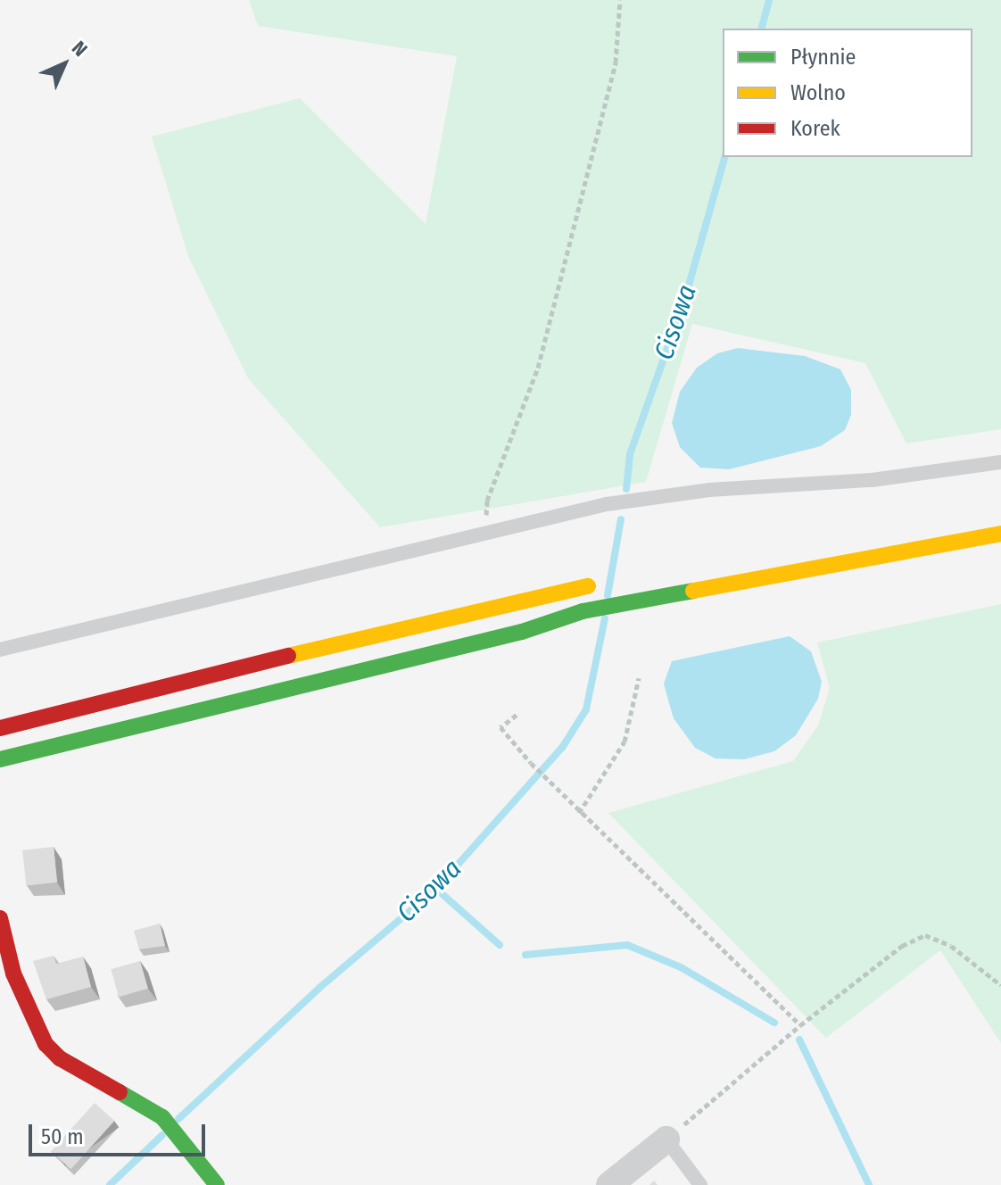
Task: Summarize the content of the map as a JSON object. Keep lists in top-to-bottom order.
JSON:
{
  "water": ["Cisowa"],
  "legend": ["Płynnie", "Wolno", "Korek"],
  "scale_bar": "50 m",
  "north": "top right"
}
